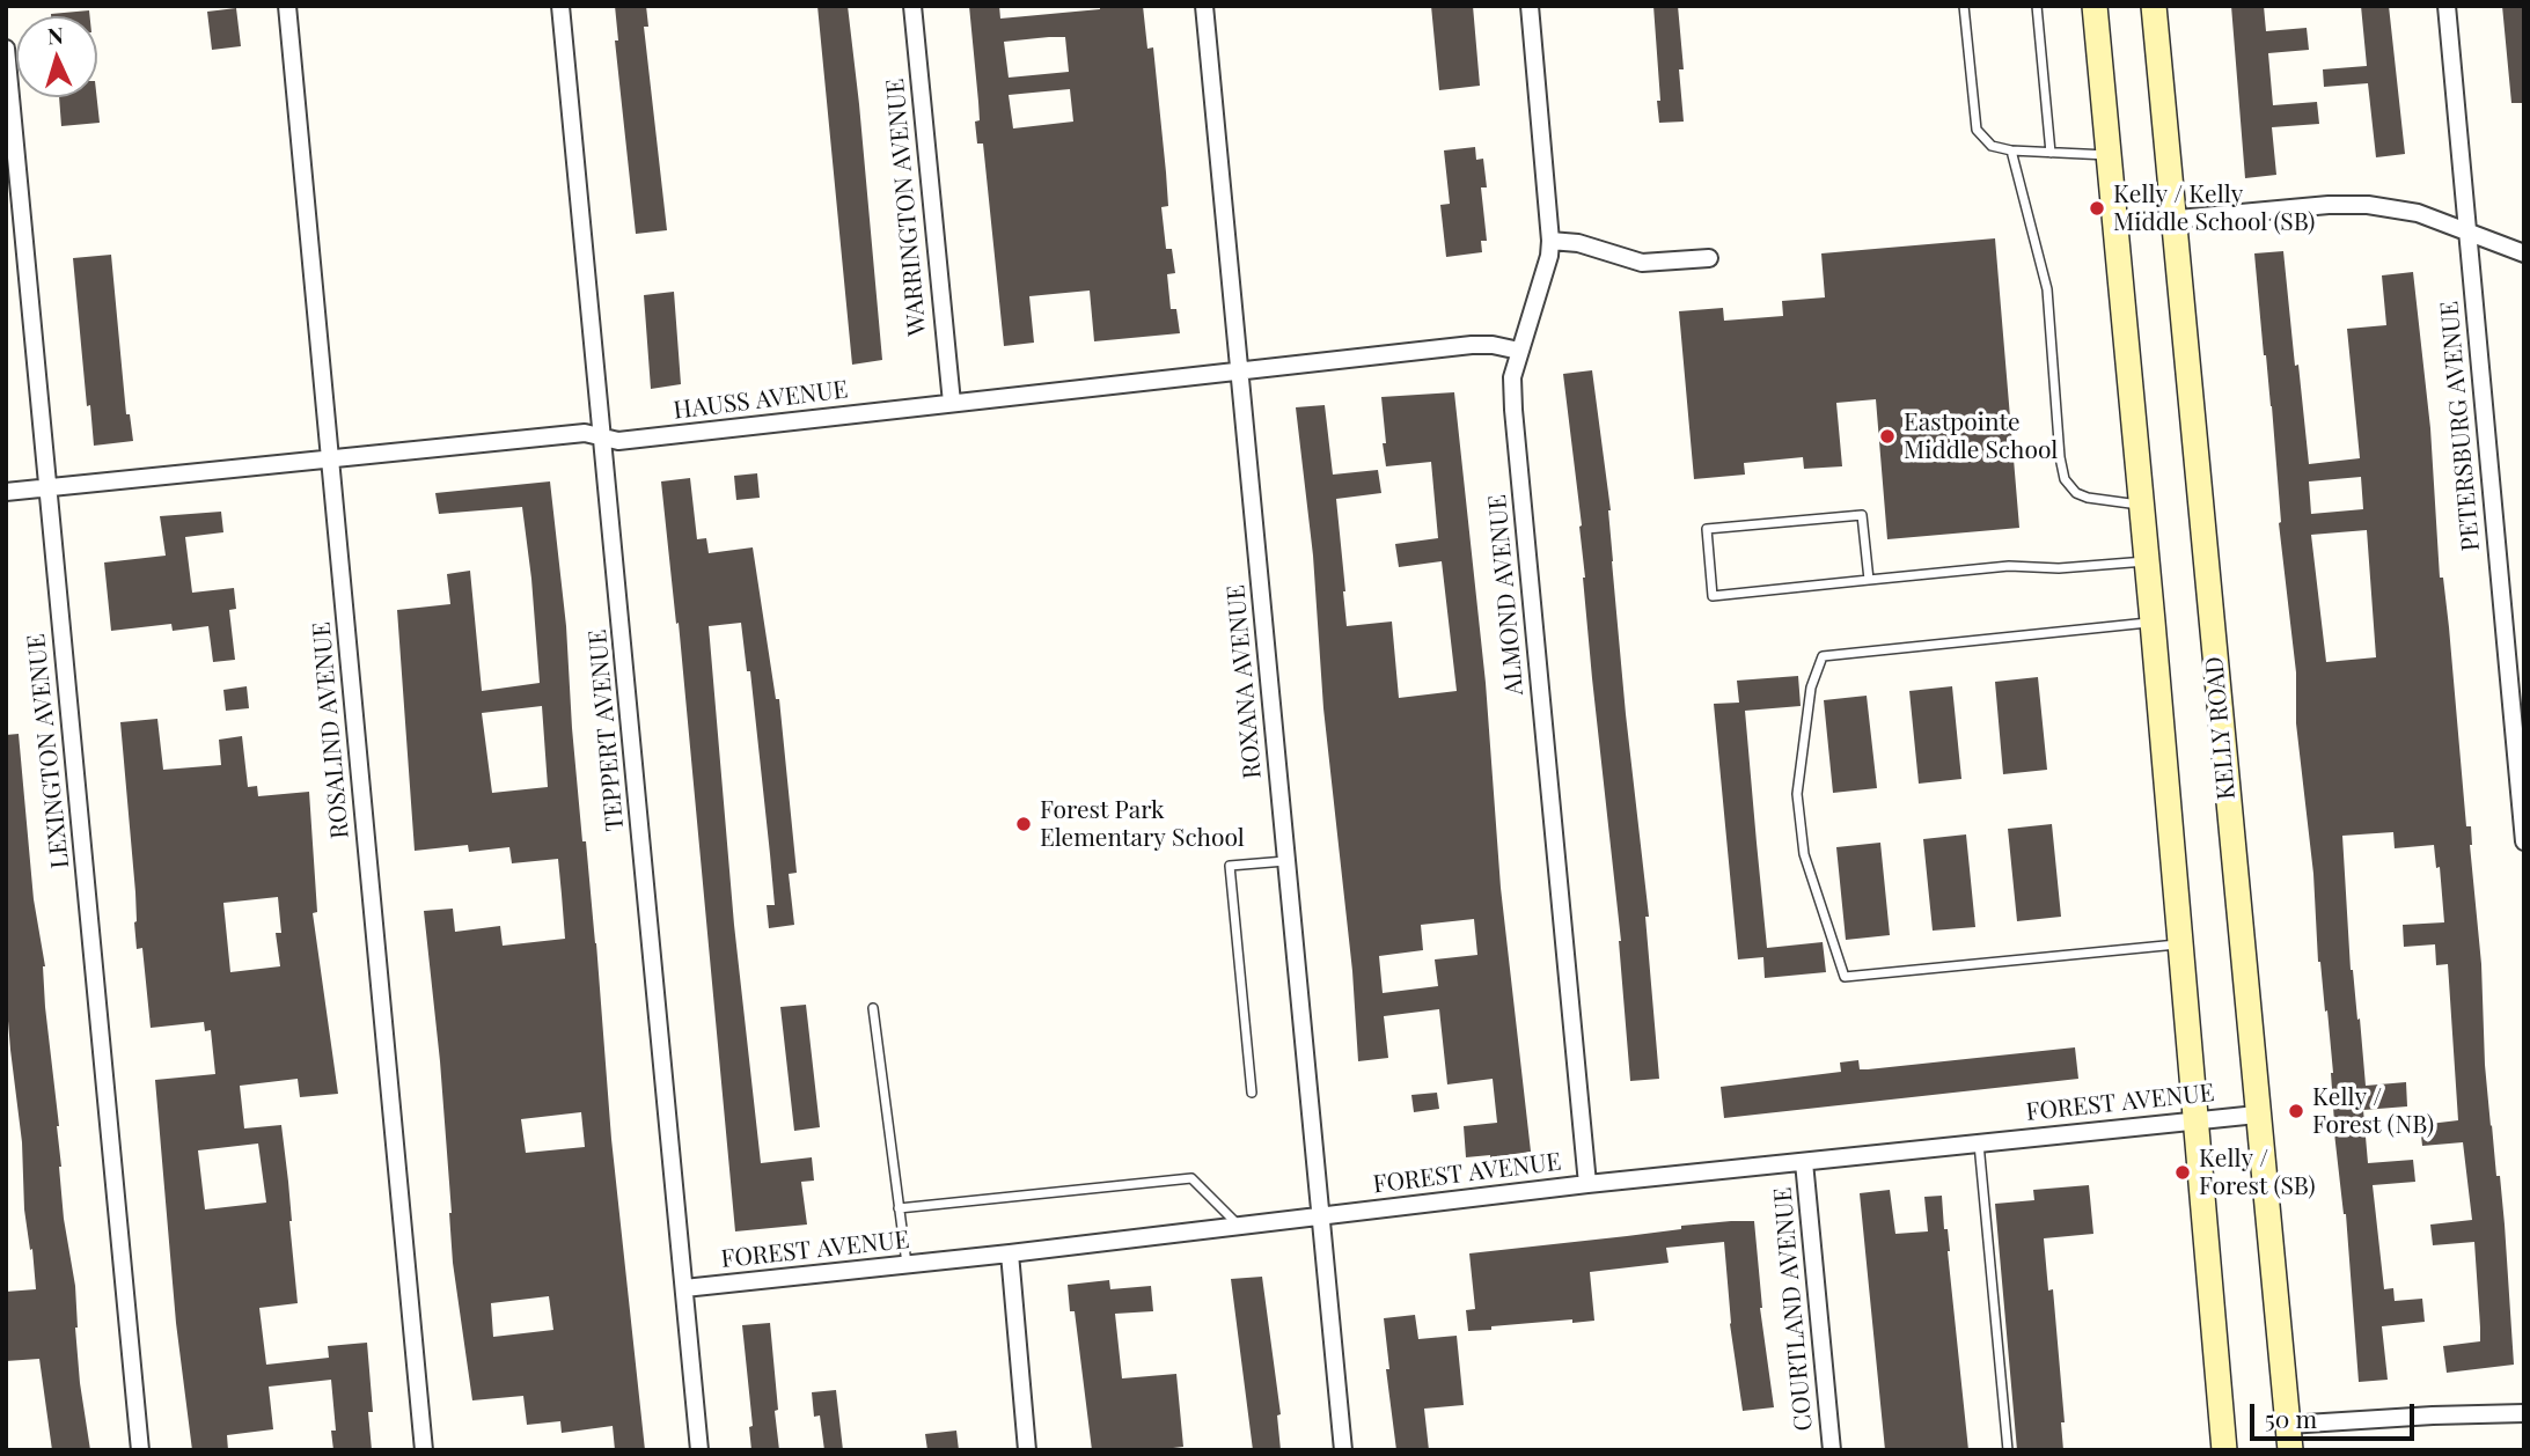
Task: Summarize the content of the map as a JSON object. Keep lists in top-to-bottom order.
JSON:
{
  "streets": {
    "street": [
      "WARRINGTON AVENUE",
      "HAUSS AVENUE",
      "PETERSBURG AVENUE",
      "ALMOND AVENUE",
      "ROXANA AVENUE",
      "KELLY ROAD",
      "ROSALIND AVENUE",
      "TEPPERT AVENUE",
      "LEXINGTON AVENUE",
      "FOREST AVENUE",
      "COURTLAND AVENUE"
    ]
  },
  "crossings": [
    ["WARRINGTON AVENUE", "HAUSS AVENUE"],
    ["HAUSS AVENUE", "ALMOND AVENUE"],
    ["HAUSS AVENUE", "ROXANA AVENUE"],
    ["HAUSS AVENUE", "ROSALIND AVENUE"],
    ["HAUSS AVENUE", "TEPPERT AVENUE"],
    ["HAUSS AVENUE", "LEXINGTON AVENUE"],
    ["ALMOND AVENUE", "FOREST AVENUE"],
    ["ROXANA AVENUE", "FOREST AVENUE"],
    ["KELLY ROAD", "FOREST AVENUE"],
    ["TEPPERT AVENUE", "FOREST AVENUE"],
    ["FOREST AVENUE", "COURTLAND AVENUE"]
  ],
  "places": [
    "Kelly / Kelly Middle School (SB)",
    "Eastpointe Middle School",
    "Forest Park Elementary School",
    "Kelly / Forest (NB)",
    "Kelly / Forest (SB)"
  ],
  "scale_bar": "50 m",
  "north": "top"
}
